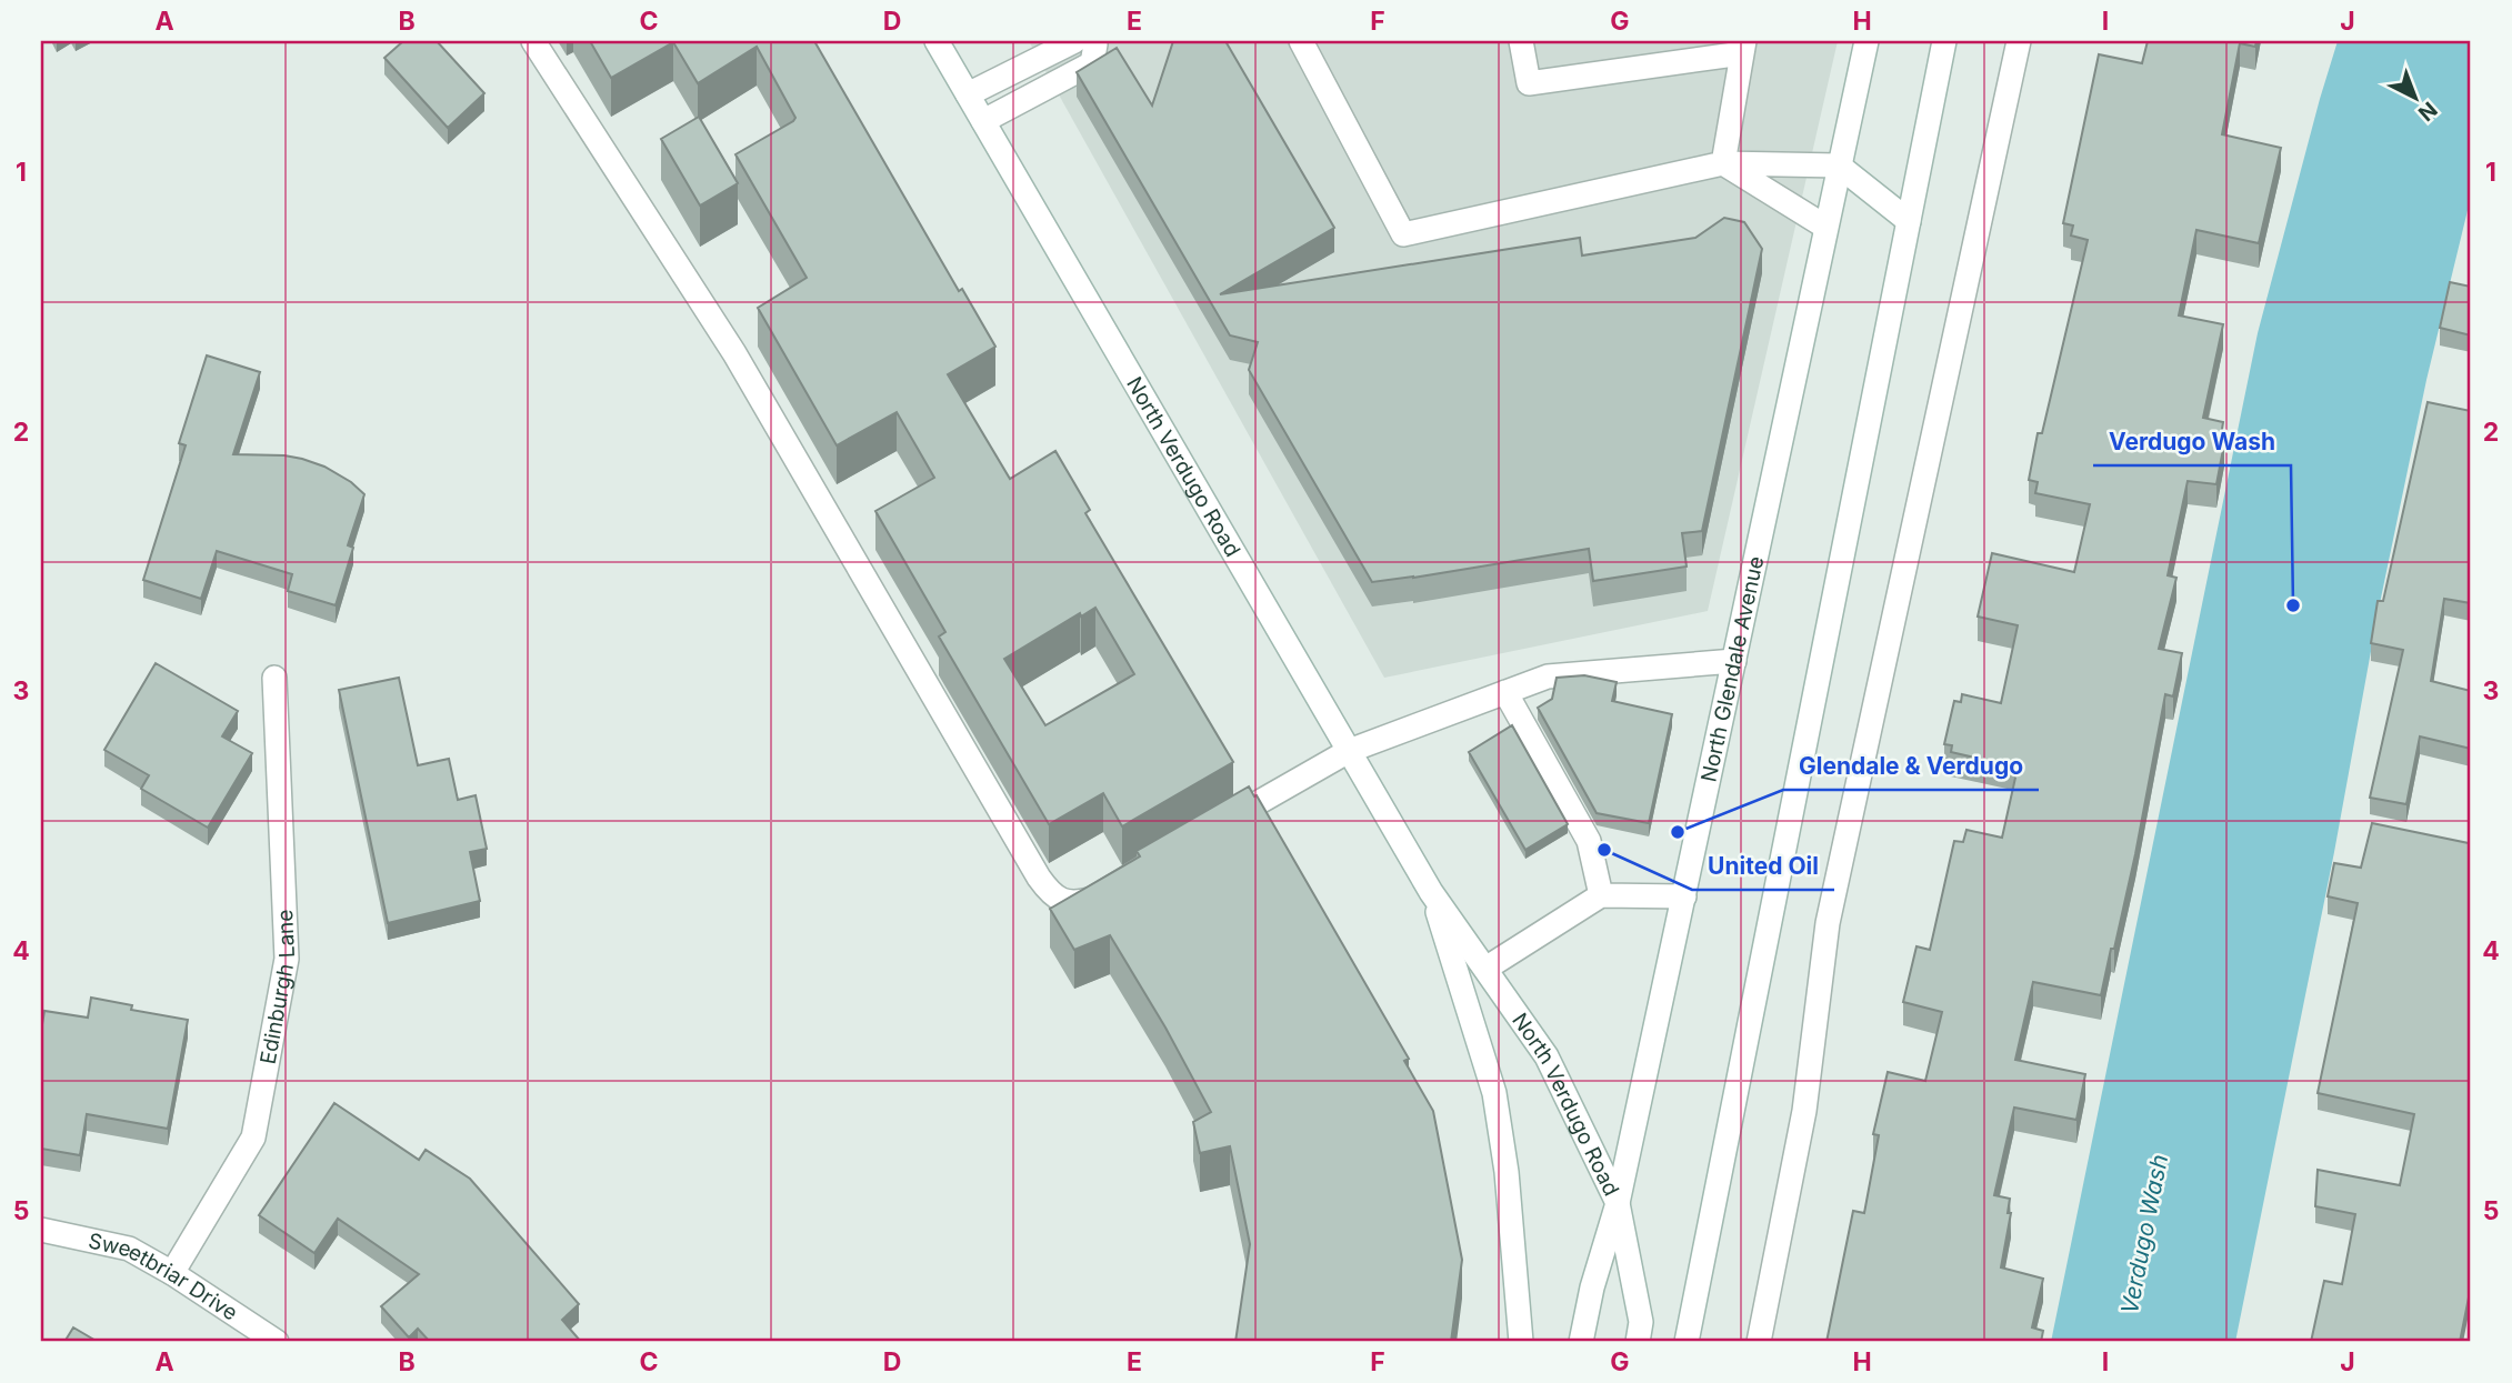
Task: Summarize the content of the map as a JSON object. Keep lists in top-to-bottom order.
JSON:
{
  "streets": {
    "main road": [
      "North Verdugo Road",
      "North Glendale Avenue",
      "Edinburgh Lane",
      "Sweetbriar Drive"
    ]
  },
  "crossings": [
    ["North Verdugo Road", "North Glendale Avenue"],
    ["Edinburgh Lane", "Sweetbriar Drive"]
  ],
  "water": ["Verdugo Wash"],
  "places": ["Verdugo Wash", "Glendale & Verdugo", "United Oil"],
  "north": "bottom right",
  "grid": {
    "columns": [
      "A",
      "B",
      "C",
      "D",
      "E",
      "F",
      "G",
      "H",
      "I",
      "J"
    ],
    "rows": [
      "1",
      "2",
      "3",
      "4",
      "5"
    ]
  }
}
